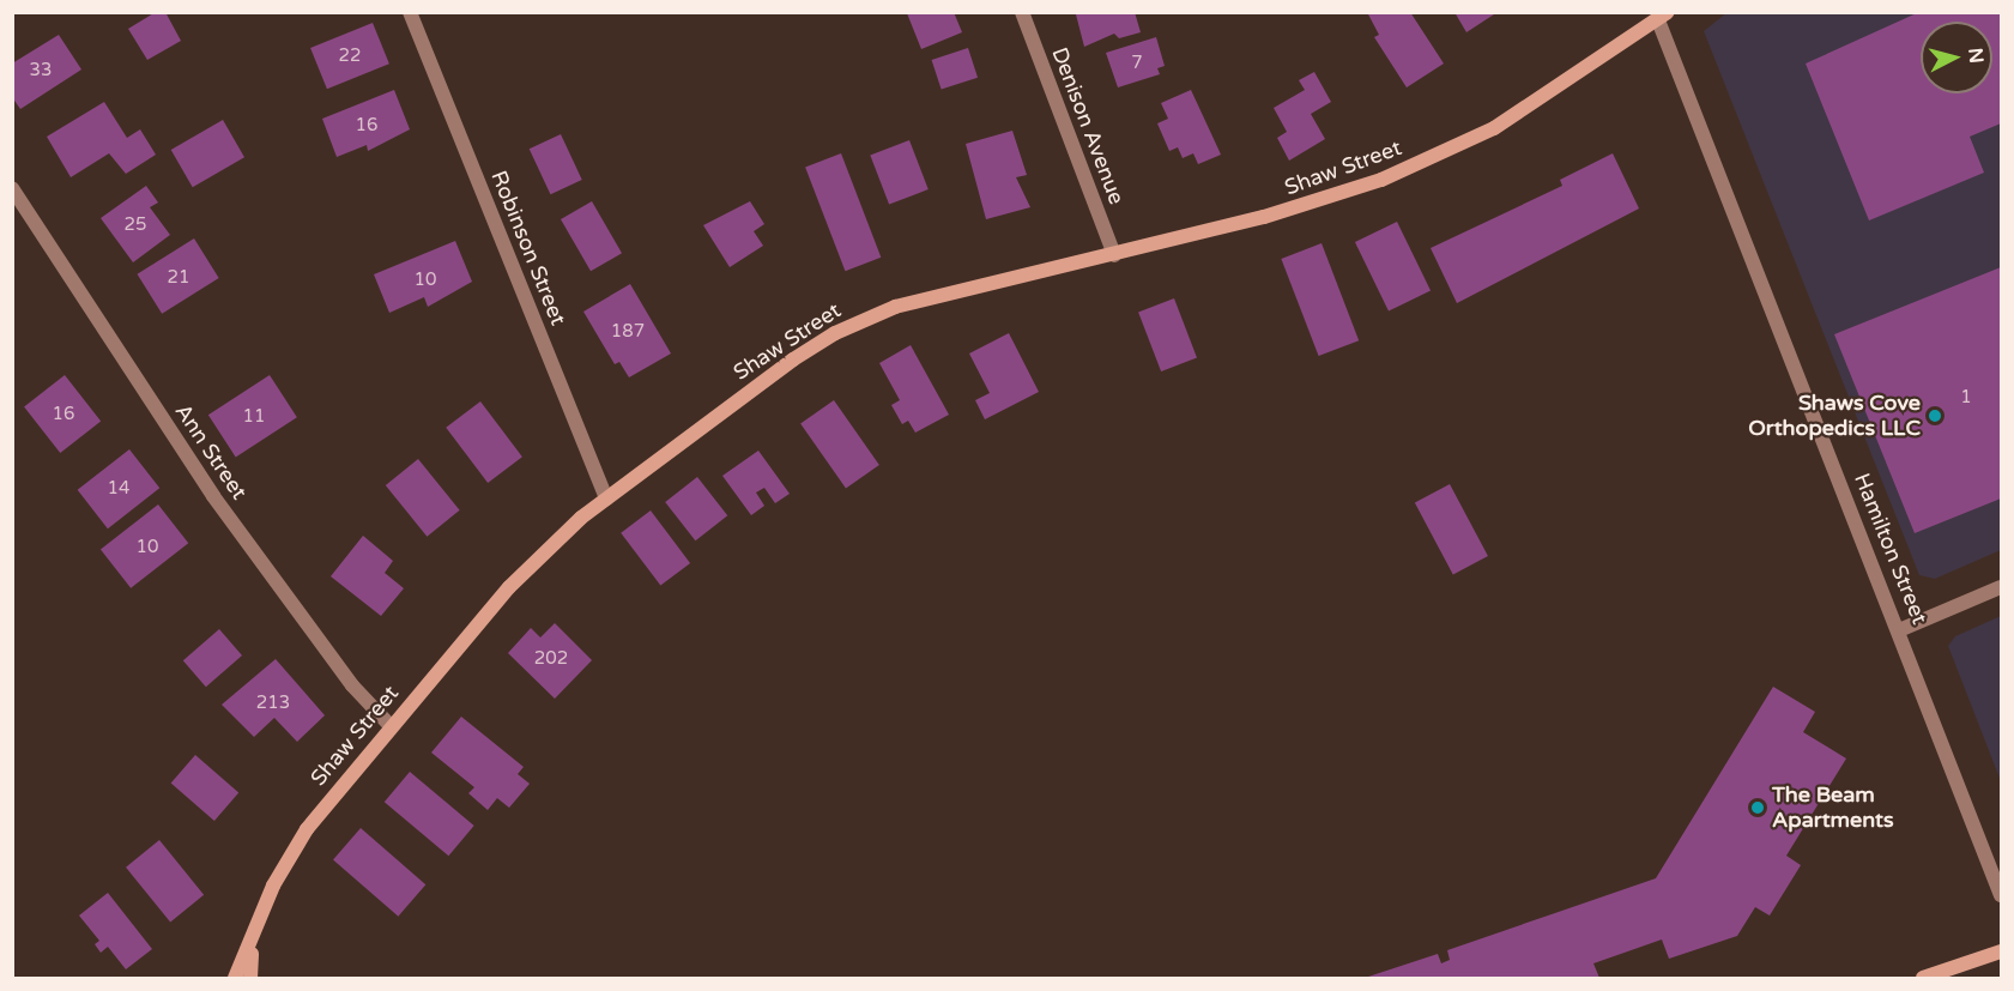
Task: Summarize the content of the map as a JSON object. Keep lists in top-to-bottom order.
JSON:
{
  "streets": {
    "street": [
      "Denison Avenue",
      "Shaw Street",
      "Robinson Street",
      "Ann Street",
      "Hamilton Street"
    ]
  },
  "crossings": [
    ["Denison Avenue", "Shaw Street"],
    ["Shaw Street", "Robinson Street"],
    ["Shaw Street", "Ann Street"],
    ["Shaw Street", "Hamilton Street"]
  ],
  "places": ["Shaws Cove Orthopedics LLC", "The Beam Apartments"],
  "house_numbers": [
    "22",
    "7",
    "33",
    "16",
    "25",
    "21",
    "10",
    "187",
    "1",
    "16",
    "11",
    "14",
    "10",
    "202",
    "213"
  ],
  "north": "right"
}
